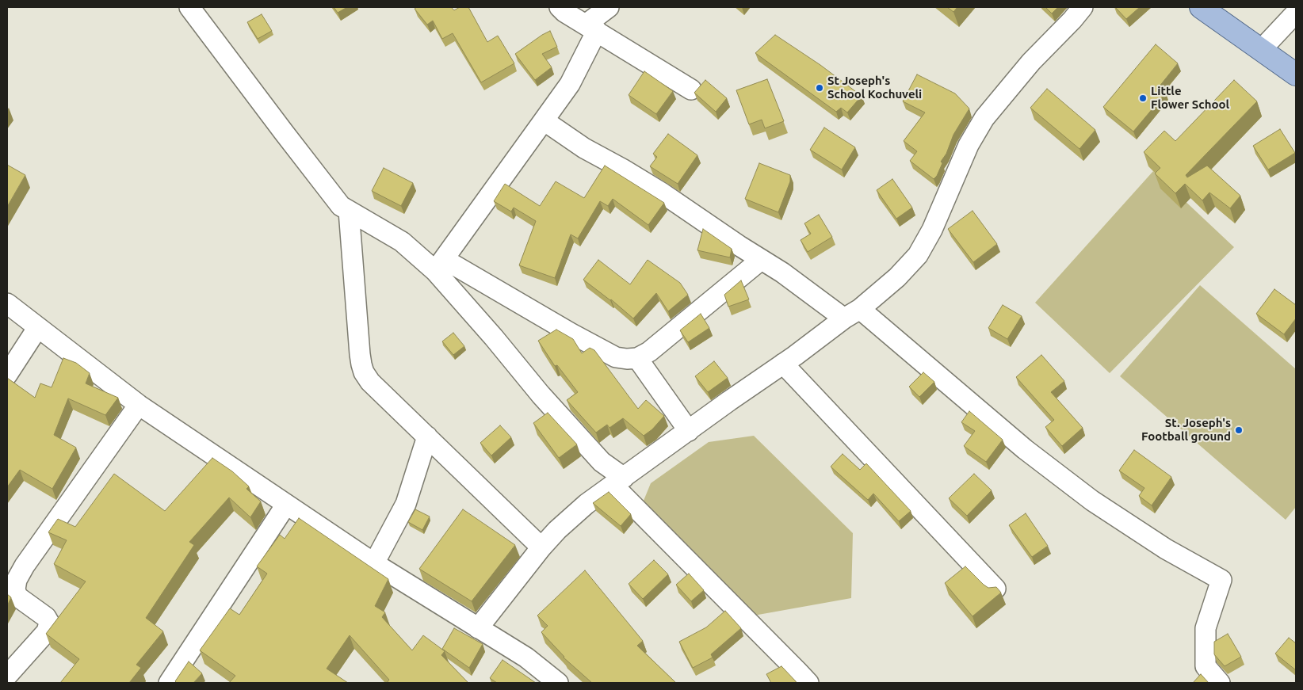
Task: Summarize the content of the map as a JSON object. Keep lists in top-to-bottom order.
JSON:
{
  "places": ["St Joseph's School Kochuveli", "Little Flower School", "St. Joseph's Football ground"]
}
